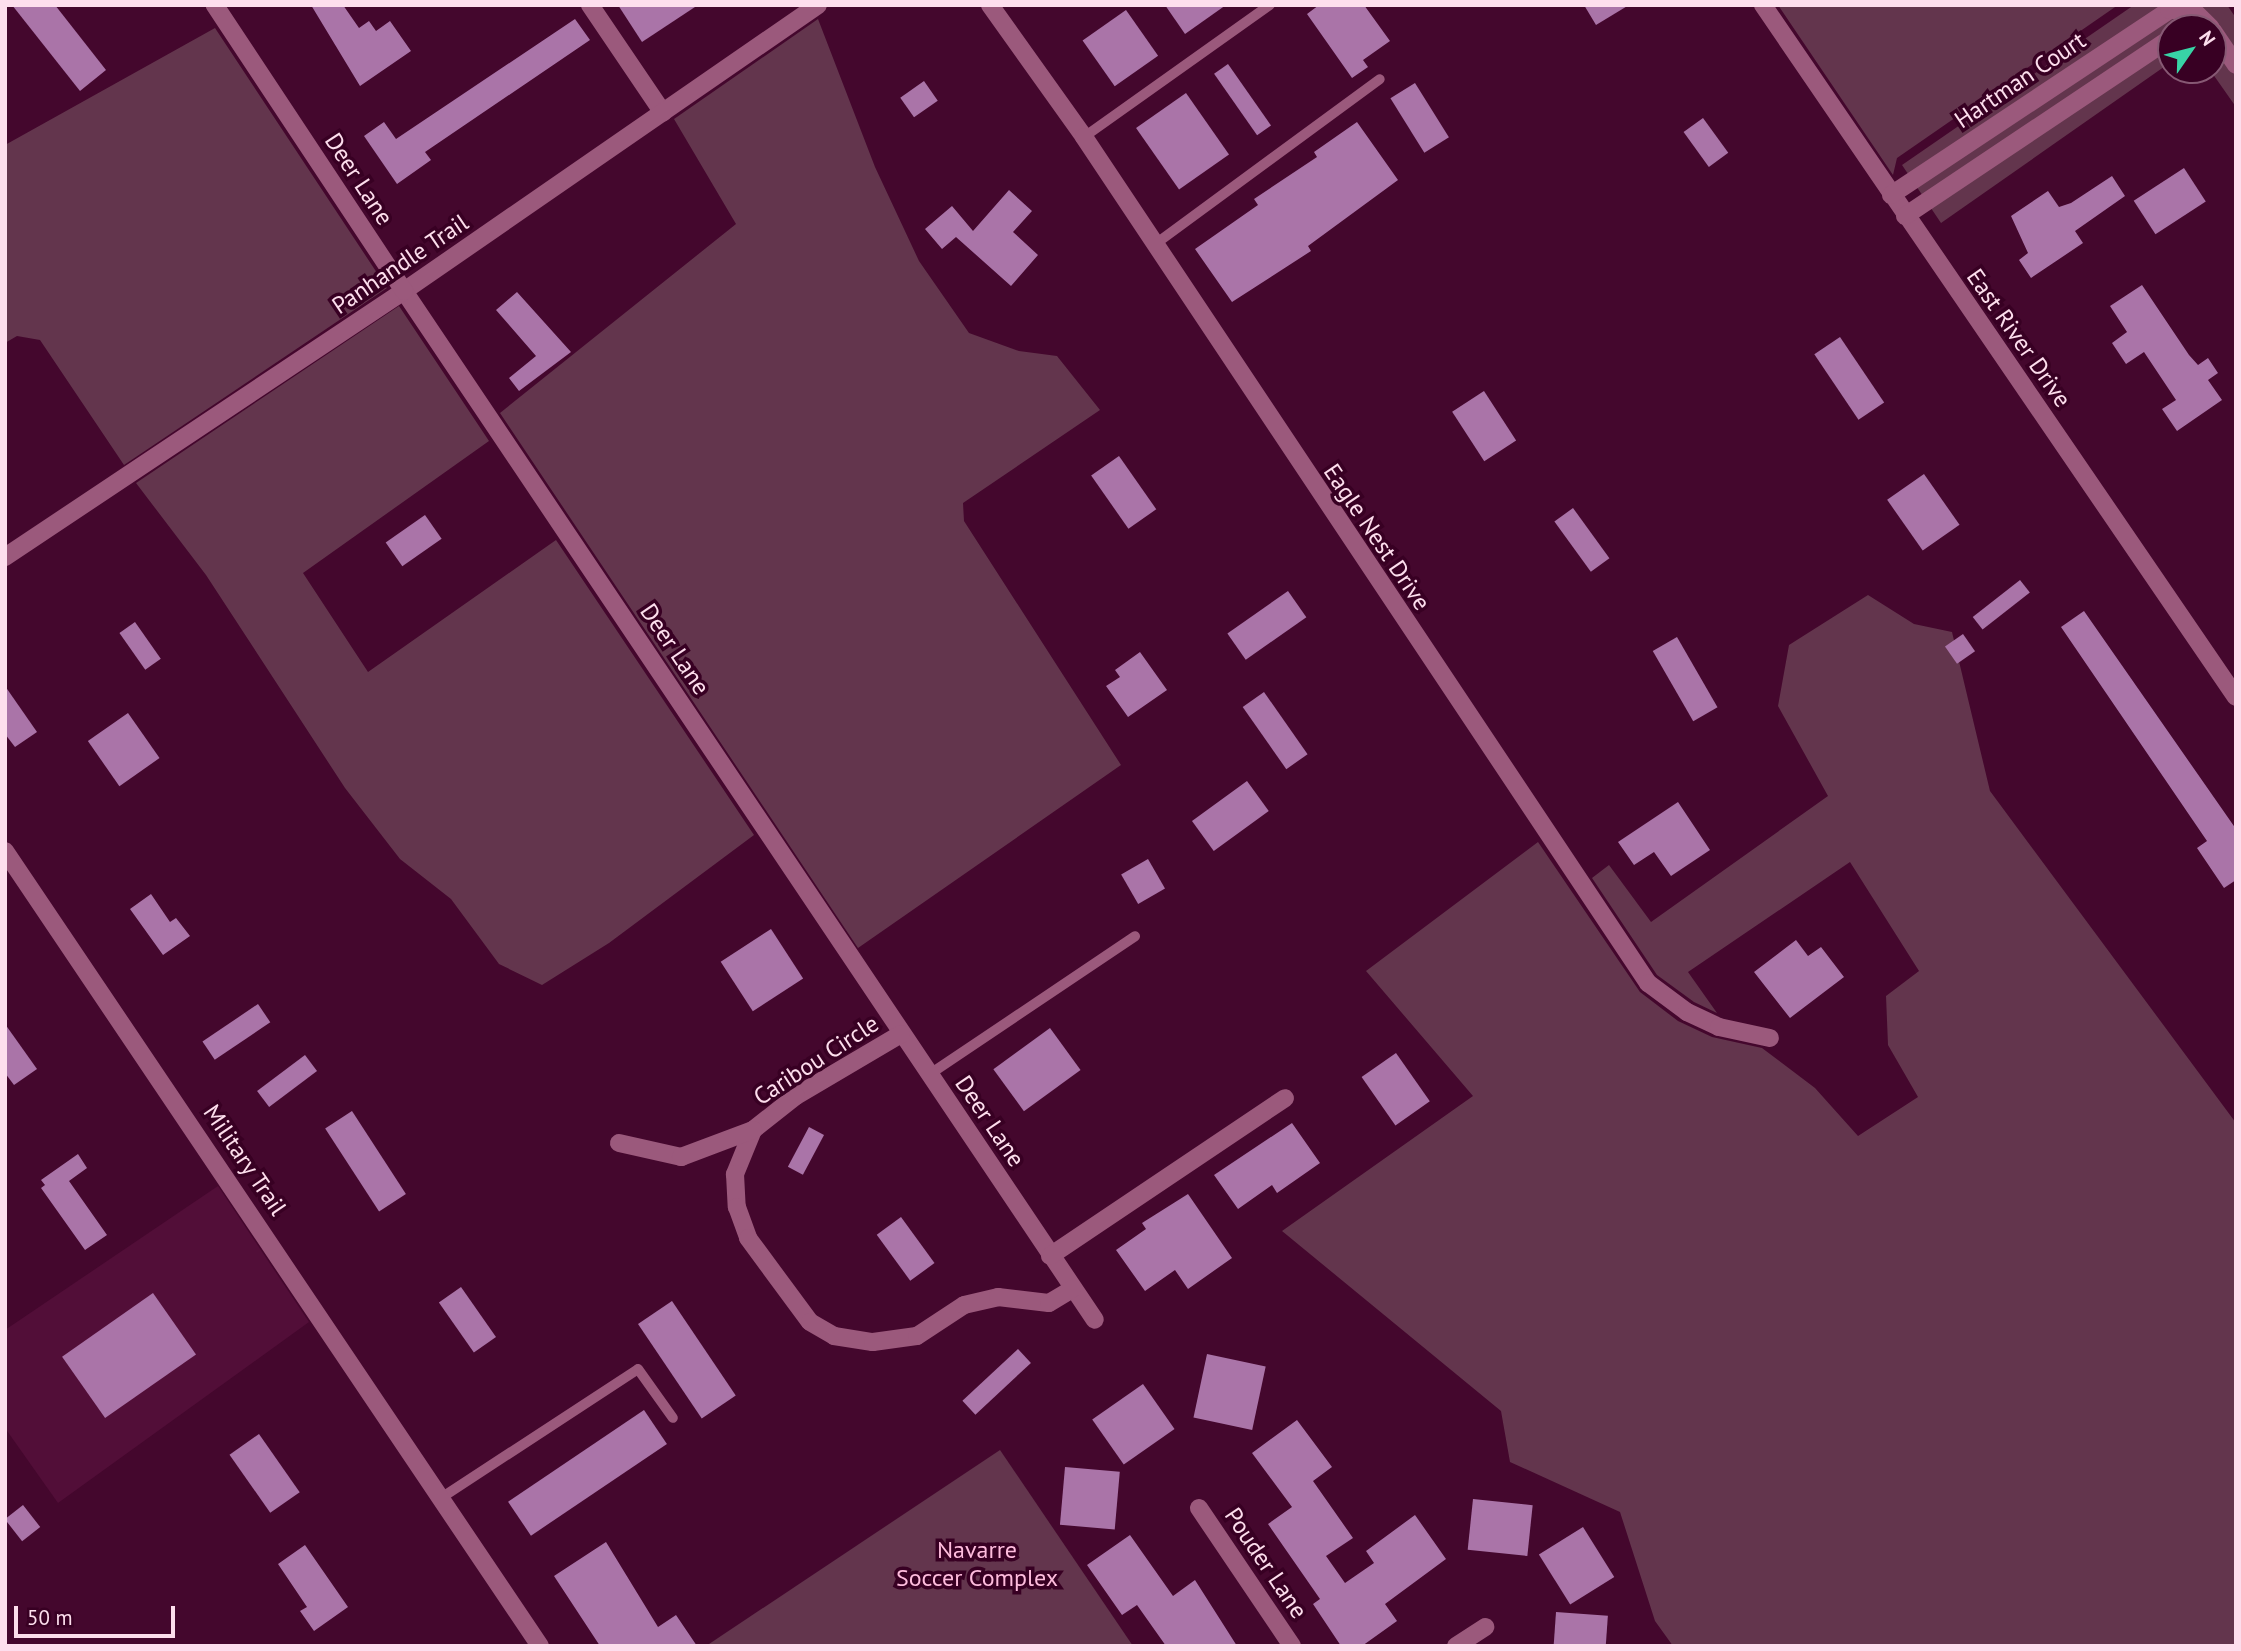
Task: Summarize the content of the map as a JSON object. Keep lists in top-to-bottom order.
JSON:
{
  "streets": {
    "street": [
      "Hartman Court",
      "Deer Lane",
      "Panhandle Trail",
      "East River Drive",
      "Eagle Nest Drive",
      "Caribou Circle",
      "Military Trail",
      "Pouder Lane"
    ]
  },
  "crossings": [
    ["Hartman Court", "East River Drive"],
    ["Deer Lane", "Panhandle Trail"],
    ["Deer Lane", "Caribou Circle"]
  ],
  "parks": ["Navarre Soccer Complex"],
  "scale_bar": "50 m",
  "north": "top right"
}
